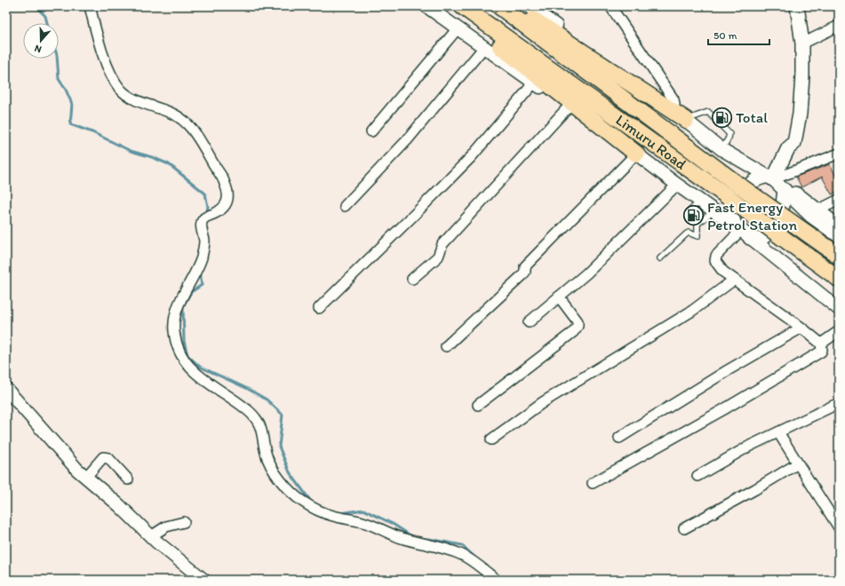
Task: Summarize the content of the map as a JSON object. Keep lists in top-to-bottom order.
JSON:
{
  "streets": {
    "highway": ["Limuru Road"]
  },
  "places": {
    "fuel station": ["Total", "Fast Energy Petrol Station"]
  },
  "scale_bar": "50 m",
  "north": "bottom"
}
